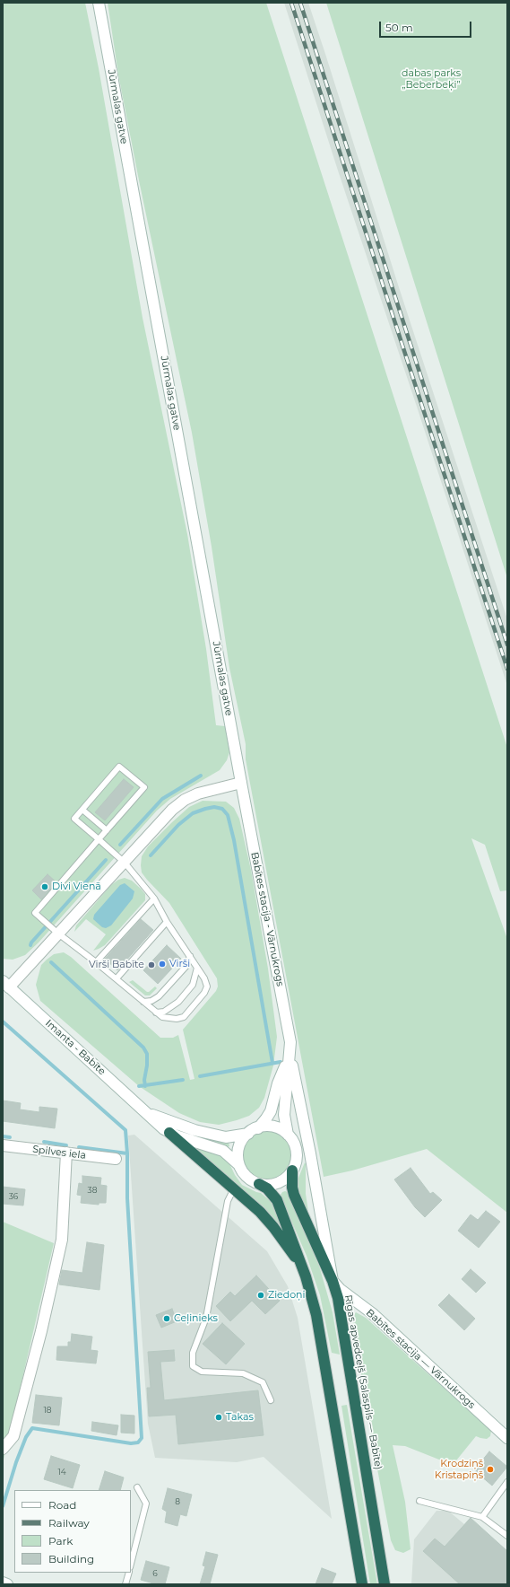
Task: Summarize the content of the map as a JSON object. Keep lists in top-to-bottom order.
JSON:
{
  "streets": {
    "highway": ["Rīgas apvedceļš (Salaspils — Babīte)"],
    "main road": [
      "Jūrmalas gatve",
      "Babītes stacija - Vārnukrogs",
      "Imanta - Babīte",
      "Spilves iela",
      "Babītes stacija — Vārnukrogs"
    ]
  },
  "crossings": [
    ["Jūrmalas gatve", "Babītes stacija - Vārnukrogs"],
    ["Babītes stacija - Vārnukrogs", "Imanta - Babīte"],
    ["Babītes stacija - Vārnukrogs", "Rīgas apvedceļš (Salaspils — Babīte)"],
    ["Imanta - Babīte", "Rīgas apvedceļš (Salaspils — Babīte)"],
    ["Babītes stacija — Vārnukrogs", "Rīgas apvedceļš (Salaspils — Babīte)"]
  ],
  "parks": ["dabas parks „Beberbeķi”"],
  "places": [
    "Divi Vienā",
    "Virši",
    "Virši Babīte",
    "Ziedoņi",
    "Ceļinieks",
    "Takas",
    "Krodziņš Kristapiņš"
  ],
  "house_numbers": [
    "38",
    "36",
    "18",
    "14",
    "8",
    "6"
  ],
  "legend": [
    "Road",
    "Railway",
    "Park",
    "Building"
  ],
  "scale_bar": "50 m"
}
